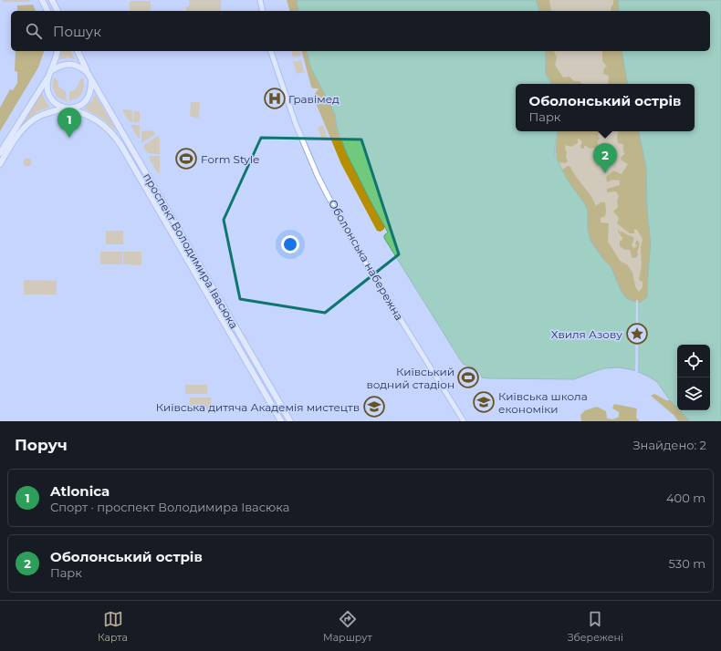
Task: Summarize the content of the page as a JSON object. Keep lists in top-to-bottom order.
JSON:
{
  "streets": {
    "main road": ["проспект Володимира Івасюка"],
    "street": ["Оболонська набережна"]
  },
  "places": {
    "hospital": ["Гравімед"],
    "sports": ["Form Style", "Київський водний стадіон"],
    "place": ["Хвиля Азову"],
    "school or university": ["Київська школа економіки", "Київська дитяча Академія мистецтв"]
  },
  "page": {
    "search": "Пошук",
    "popup": ["Оболонський острів", "Парк"],
    "pins": ["1", "2"],
    "heading": ["Поруч", "Знайдено: 2"],
    "list": [
      {
        "mark": "1",
        "name": "Atlonica",
        "note": "Спорт · проспект Володимира Івасюка",
        "value": "400 m"
      },
      {
        "mark": "2",
        "name": "Оболонський острів",
        "note": "Парк",
        "value": "530 m"
      }
    ],
    "nav": ["Карта", "Маршрут", "Збережені"]
  }
}
